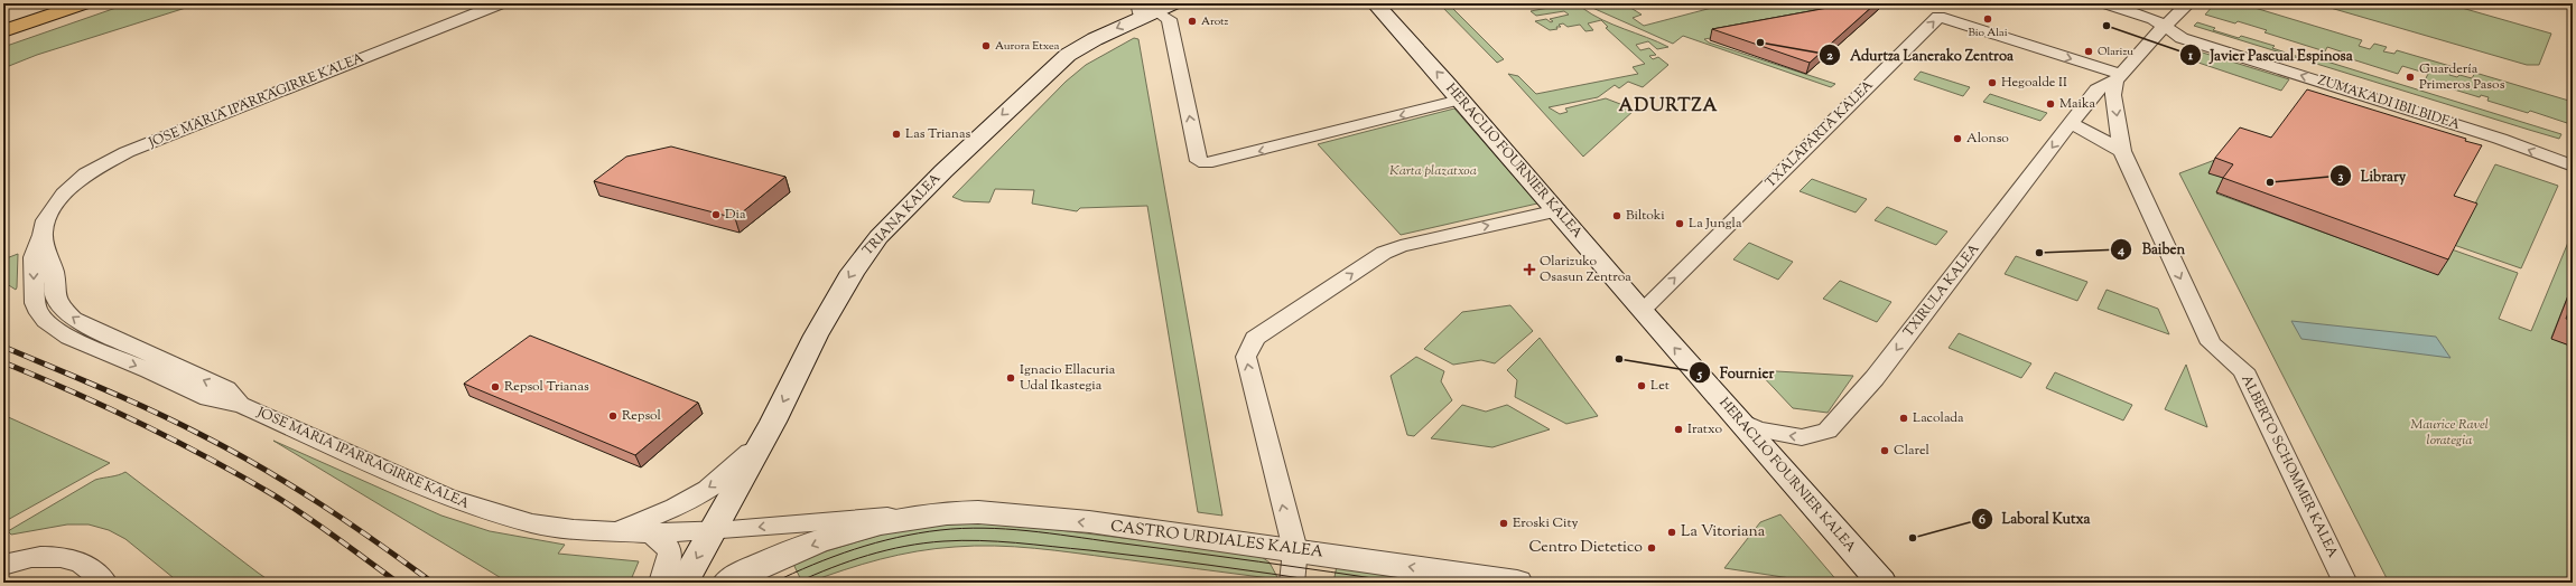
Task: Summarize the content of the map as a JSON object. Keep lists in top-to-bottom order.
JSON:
{
  "streets": {
    "main road": ["HERACLIO FOURNIER KALEA", "TRIANA KALEA", "CASTRO URDIALES KALEA"],
    "street": [
      "JOSE MARIA IPARRAGIRRE KALEA",
      "ZUMAKADI IBILBIDEA",
      "TXALAPARTA KALEA",
      "TXIRULA KALEA",
      "ALBERTO SCHOMMER KALEA"
    ]
  },
  "crossings": [
    ["JOSE MARIA IPARRAGIRRE KALEA", "TRIANA KALEA"],
    ["JOSE MARIA IPARRAGIRRE KALEA", "CASTRO URDIALES KALEA"],
    ["TXALAPARTA KALEA", "HERACLIO FOURNIER KALEA"],
    ["TXALAPARTA KALEA", "TXIRULA KALEA"],
    ["TXALAPARTA KALEA", "ALBERTO SCHOMMER KALEA"],
    ["HERACLIO FOURNIER KALEA", "TXIRULA KALEA"],
    ["TRIANA KALEA", "CASTRO URDIALES KALEA"],
    ["TXIRULA KALEA", "ALBERTO SCHOMMER KALEA"]
  ],
  "one_way": [
    "ZUMAKADI IBILBIDEA",
    "TXALAPARTA KALEA",
    "HERACLIO FOURNIER KALEA",
    "TRIANA KALEA",
    "TXIRULA KALEA",
    "ALBERTO SCHOMMER KALEA",
    "CASTRO URDIALES KALEA"
  ],
  "districts": ["ADURTZA"],
  "parks": ["Karta plazatxoa", "Maurice Ravel lorategia"],
  "places": {
    "other": [
      "Bio Alai",
      "Arotz",
      "Javier Pascual Espinosa",
      "Adurtza Lanerako Zentroa",
      "Aurora Etxea",
      "Olarizu",
      "Guardería Primeros Pasos",
      "Hegoalde II",
      "Maika",
      "Las Trianas",
      "Alonso",
      "Library",
      "Dia",
      "Biltoki",
      "La Jungla",
      "Baiben",
      "Fournier",
      "Ignacio Ellacuria Udal Ikastegia",
      "Let",
      "Repsol Trianas",
      "Repsol",
      "Lacolada",
      "Iratxo",
      "Clarel",
      "Eroski City",
      "La Vitoriana",
      "Laboral Kutxa",
      "Centro Dietetico"
    ],
    "health": ["Olarizuko Osasun Zentroa"]
  }
}
